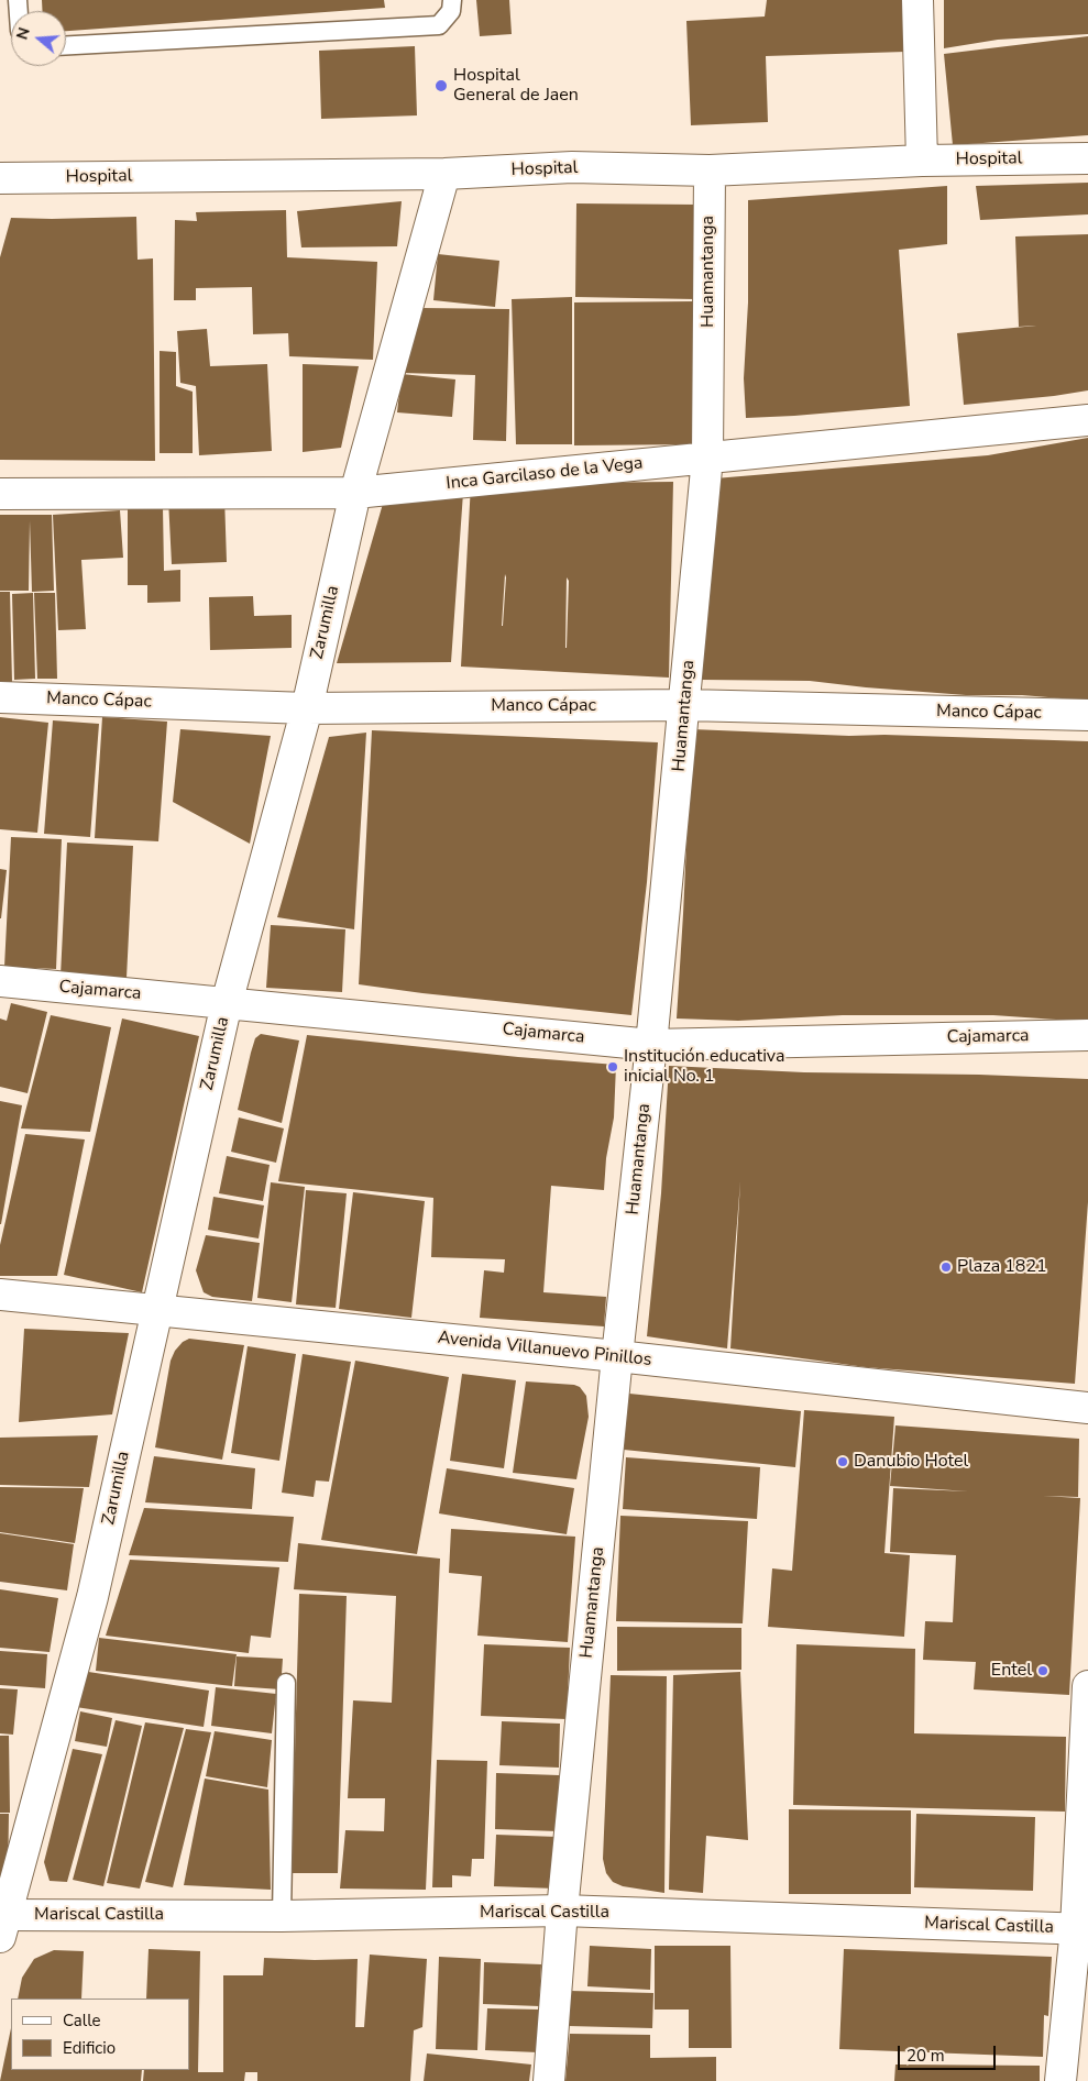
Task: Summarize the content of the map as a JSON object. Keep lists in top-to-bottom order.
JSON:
{
  "streets": {
    "street": [
      "Hospital",
      "Huamantanga",
      "Inca Garcilaso de la Vega",
      "Zarumilla",
      "Manco Cápac",
      "Cajamarca",
      "Avenida Villanuevo Pinillos",
      "Mariscal Castilla"
    ]
  },
  "crossings": [
    ["Hospital", "Huamantanga"],
    ["Hospital", "Zarumilla"],
    ["Huamantanga", "Inca Garcilaso de la Vega"],
    ["Huamantanga", "Manco Cápac"],
    ["Huamantanga", "Cajamarca"],
    ["Huamantanga", "Avenida Villanuevo Pinillos"],
    ["Huamantanga", "Mariscal Castilla"],
    ["Inca Garcilaso de la Vega", "Zarumilla"],
    ["Zarumilla", "Manco Cápac"],
    ["Zarumilla", "Cajamarca"],
    ["Zarumilla", "Avenida Villanuevo Pinillos"],
    ["Zarumilla", "Mariscal Castilla"]
  ],
  "places": [
    "Hospital General de Jaen",
    "Institución educativa inicial No. 1",
    "Plaza 1821",
    "Danubio Hotel",
    "Entel"
  ],
  "legend": ["Calle", "Edificio"],
  "scale_bar": "20 m",
  "north": "left"
}
